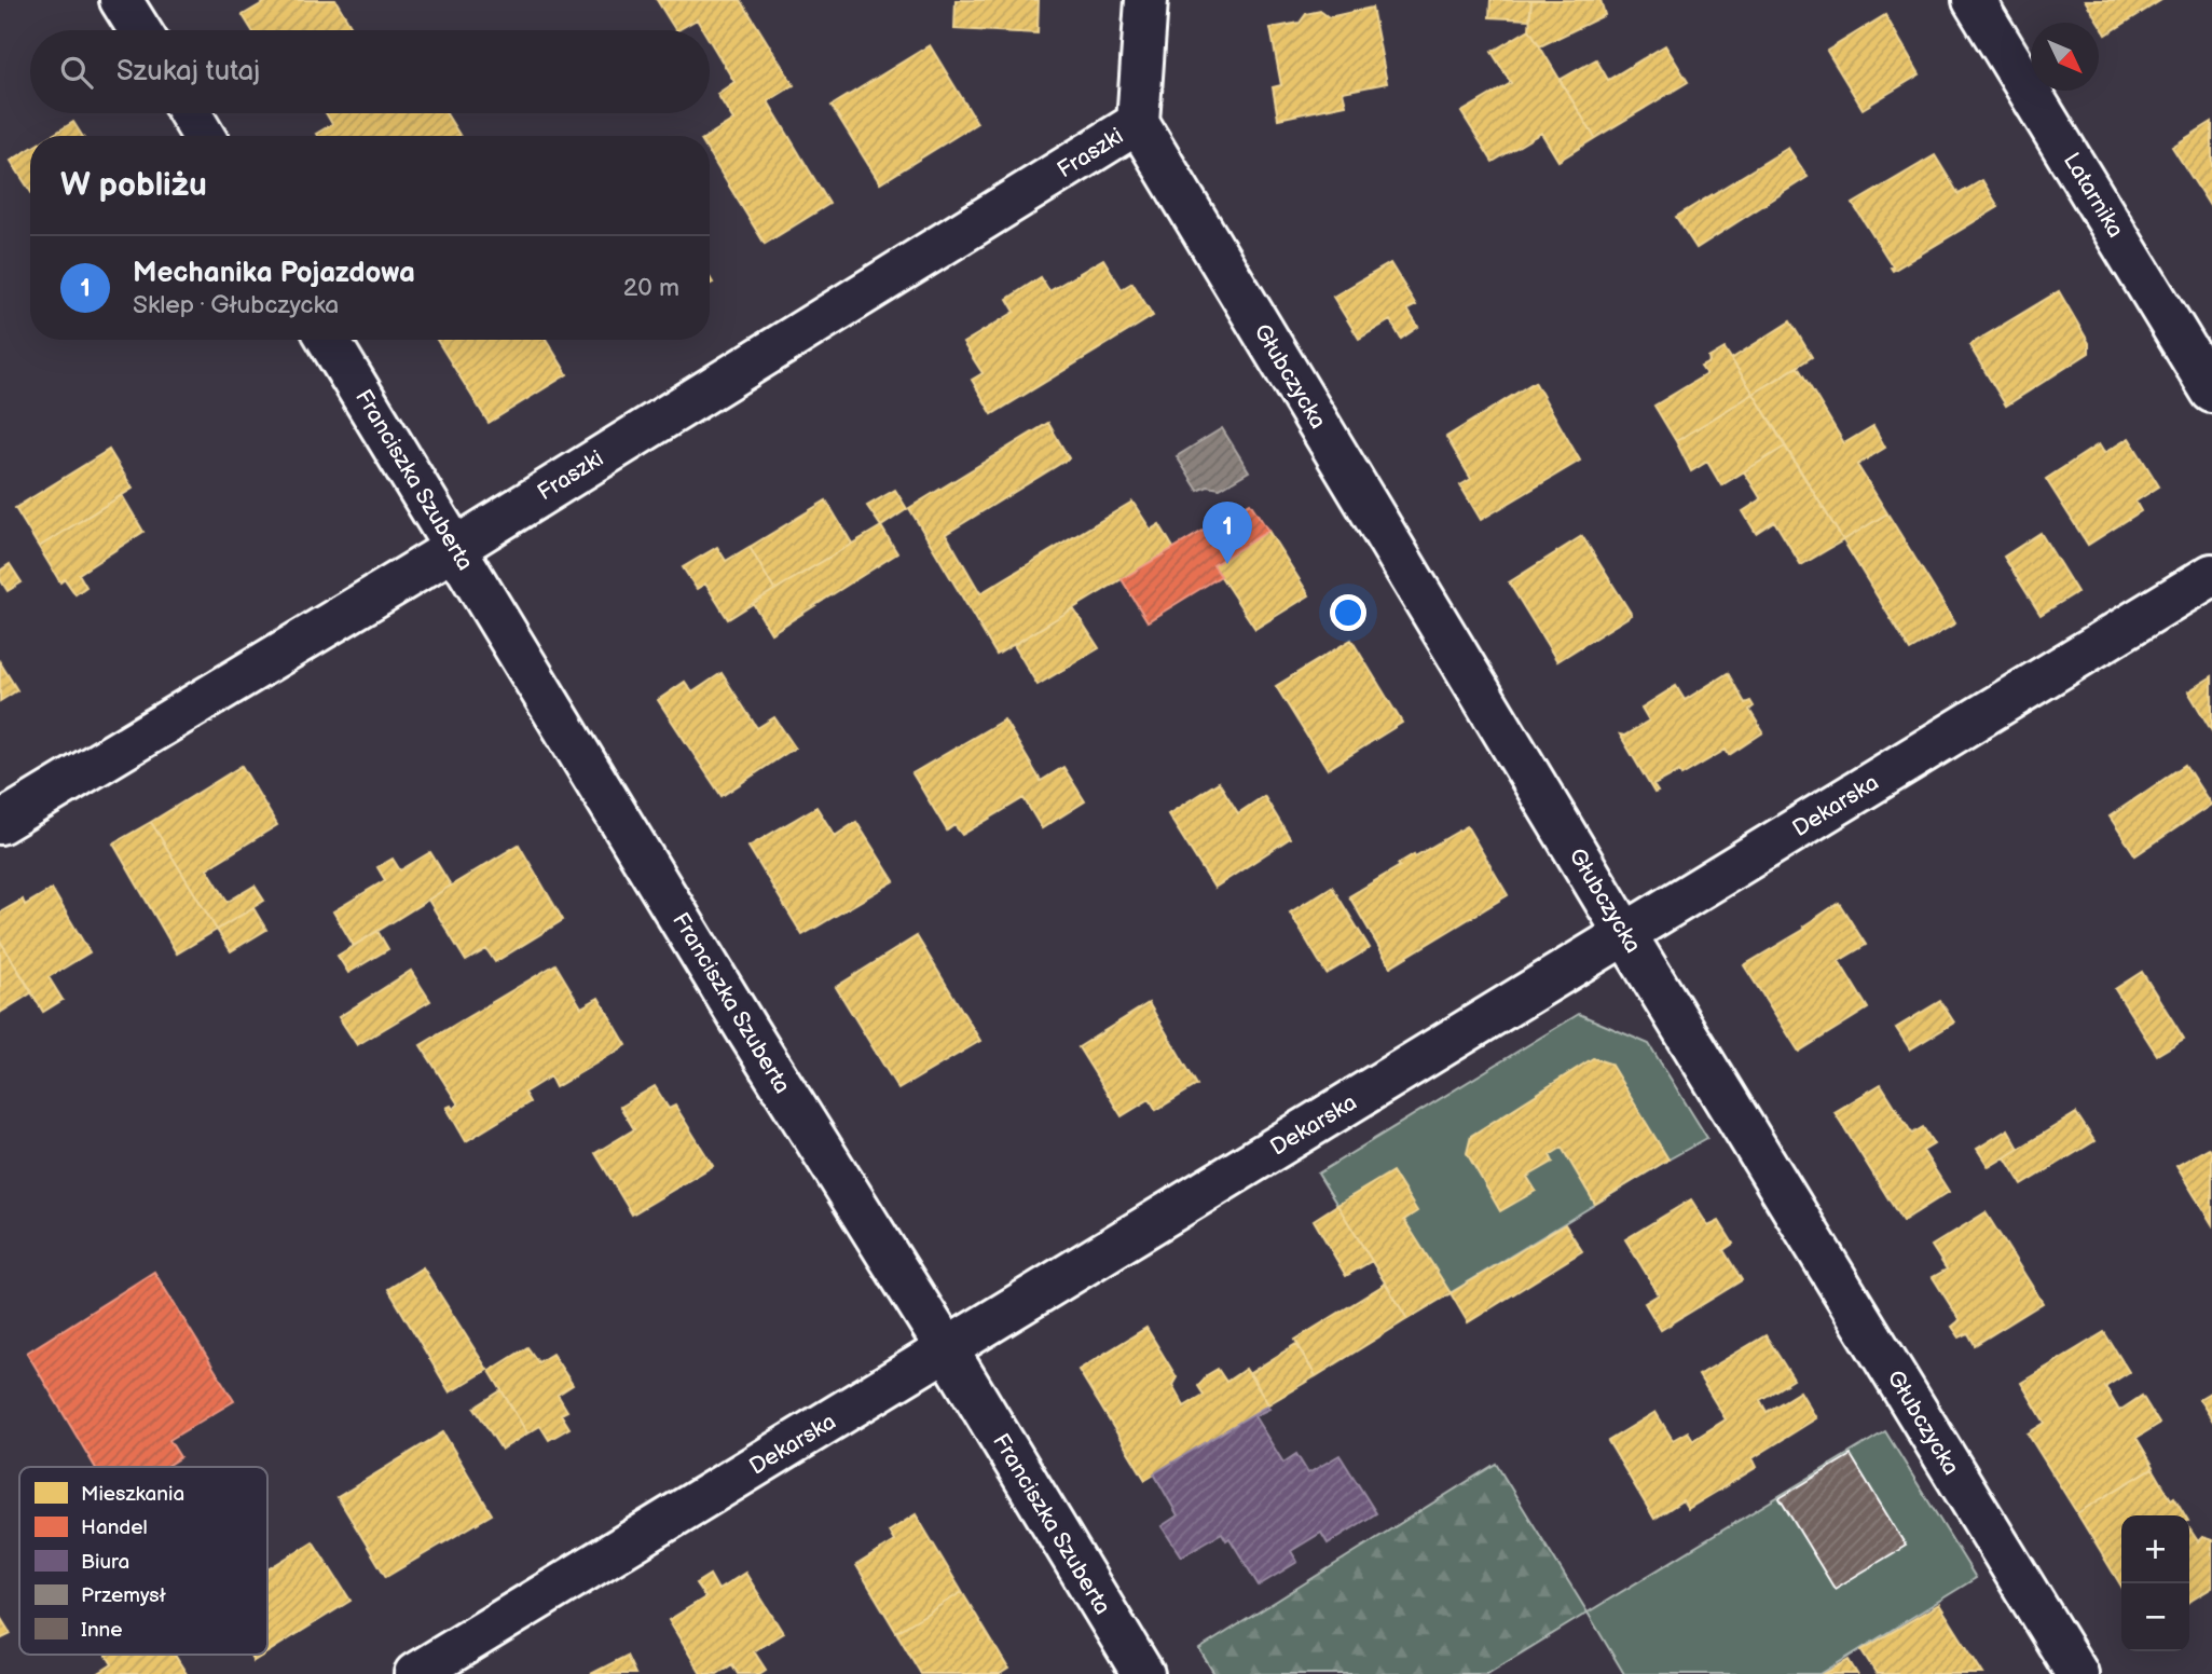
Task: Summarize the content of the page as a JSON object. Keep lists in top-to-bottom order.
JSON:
{
  "streets": {
    "street": [
      "Fraszki",
      "Latarnika",
      "Głubczycka",
      "Franciszka Szuberta",
      "Dekarska"
    ]
  },
  "crossings": [
    ["Fraszki", "Głubczycka"],
    ["Fraszki", "Franciszka Szuberta"],
    ["Głubczycka", "Dekarska"],
    ["Franciszka Szuberta", "Dekarska"]
  ],
  "legend": [
    "Mieszkania",
    "Handel",
    "Biura",
    "Przemysł",
    "Inne"
  ],
  "north": "bottom right",
  "page": {
    "search": "Szukaj tutaj",
    "heading": "W pobliżu",
    "list": [
      {
        "mark": "1",
        "name": "Mechanika Pojazdowa",
        "note": "Sklep · Głubczycka",
        "value": "20 m"
      }
    ],
    "pins": "1",
    "map_buttons": ["+", "−"]
  }
}
